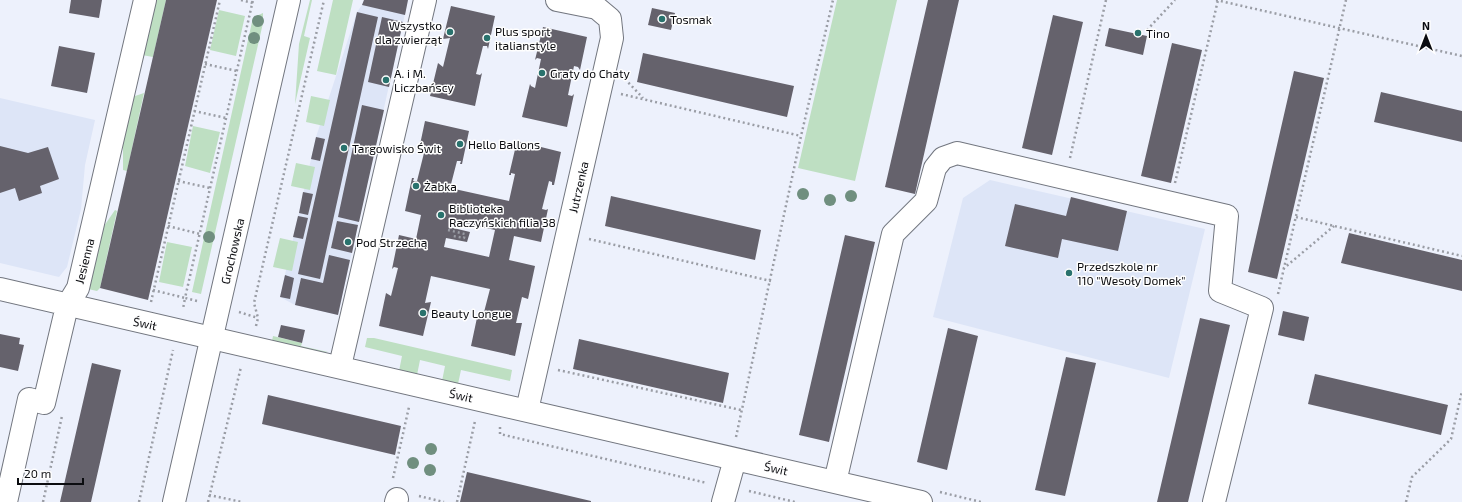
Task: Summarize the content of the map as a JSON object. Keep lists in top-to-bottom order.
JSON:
{
  "streets": {
    "street": [
      "Jutrzenka",
      "Grochowska",
      "Jesienna",
      "Świt"
    ]
  },
  "crossings": [
    ["Jutrzenka", "Świt"],
    ["Grochowska", "Świt"],
    ["Jesienna", "Świt"]
  ],
  "places": [
    "Tosmak",
    "Wszystko dla zwierząt",
    "Tino",
    "Plus sport italianstyle",
    "Graty do Chaty",
    "A. i M. Liczbańscy",
    "Hello Ballons",
    "Targowisko Świt",
    "Żabka",
    "Biblioteka Raczyńskich filia 38",
    "Pod Strzechą",
    "Przedszkole nr 110 \"Wesoły Domek\"",
    "Beauty Longue"
  ],
  "scale_bar": "20 m",
  "north": "top"
}
